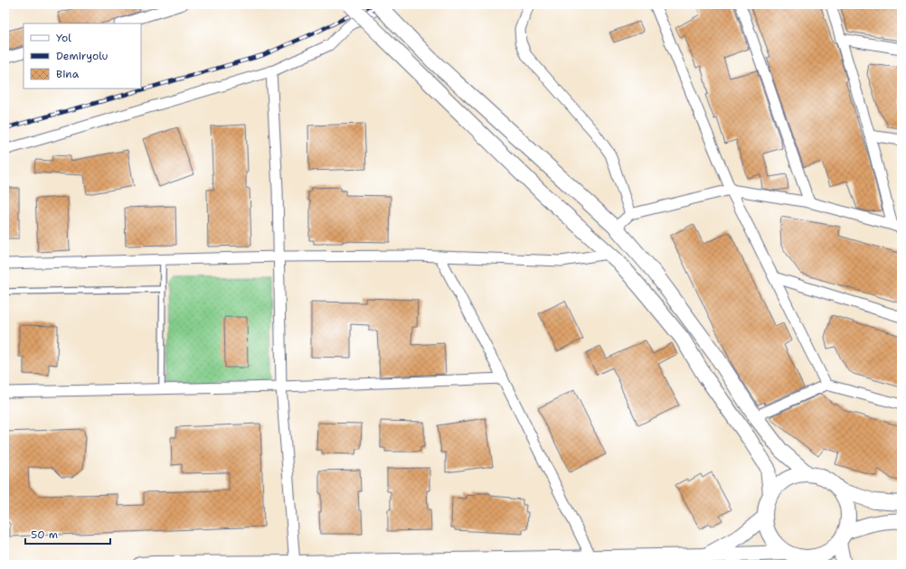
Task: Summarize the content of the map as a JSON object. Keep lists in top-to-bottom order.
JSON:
{
  "legend": ["Yol", "Demiryolu", "Bina"],
  "scale_bar": "50 m"
}
